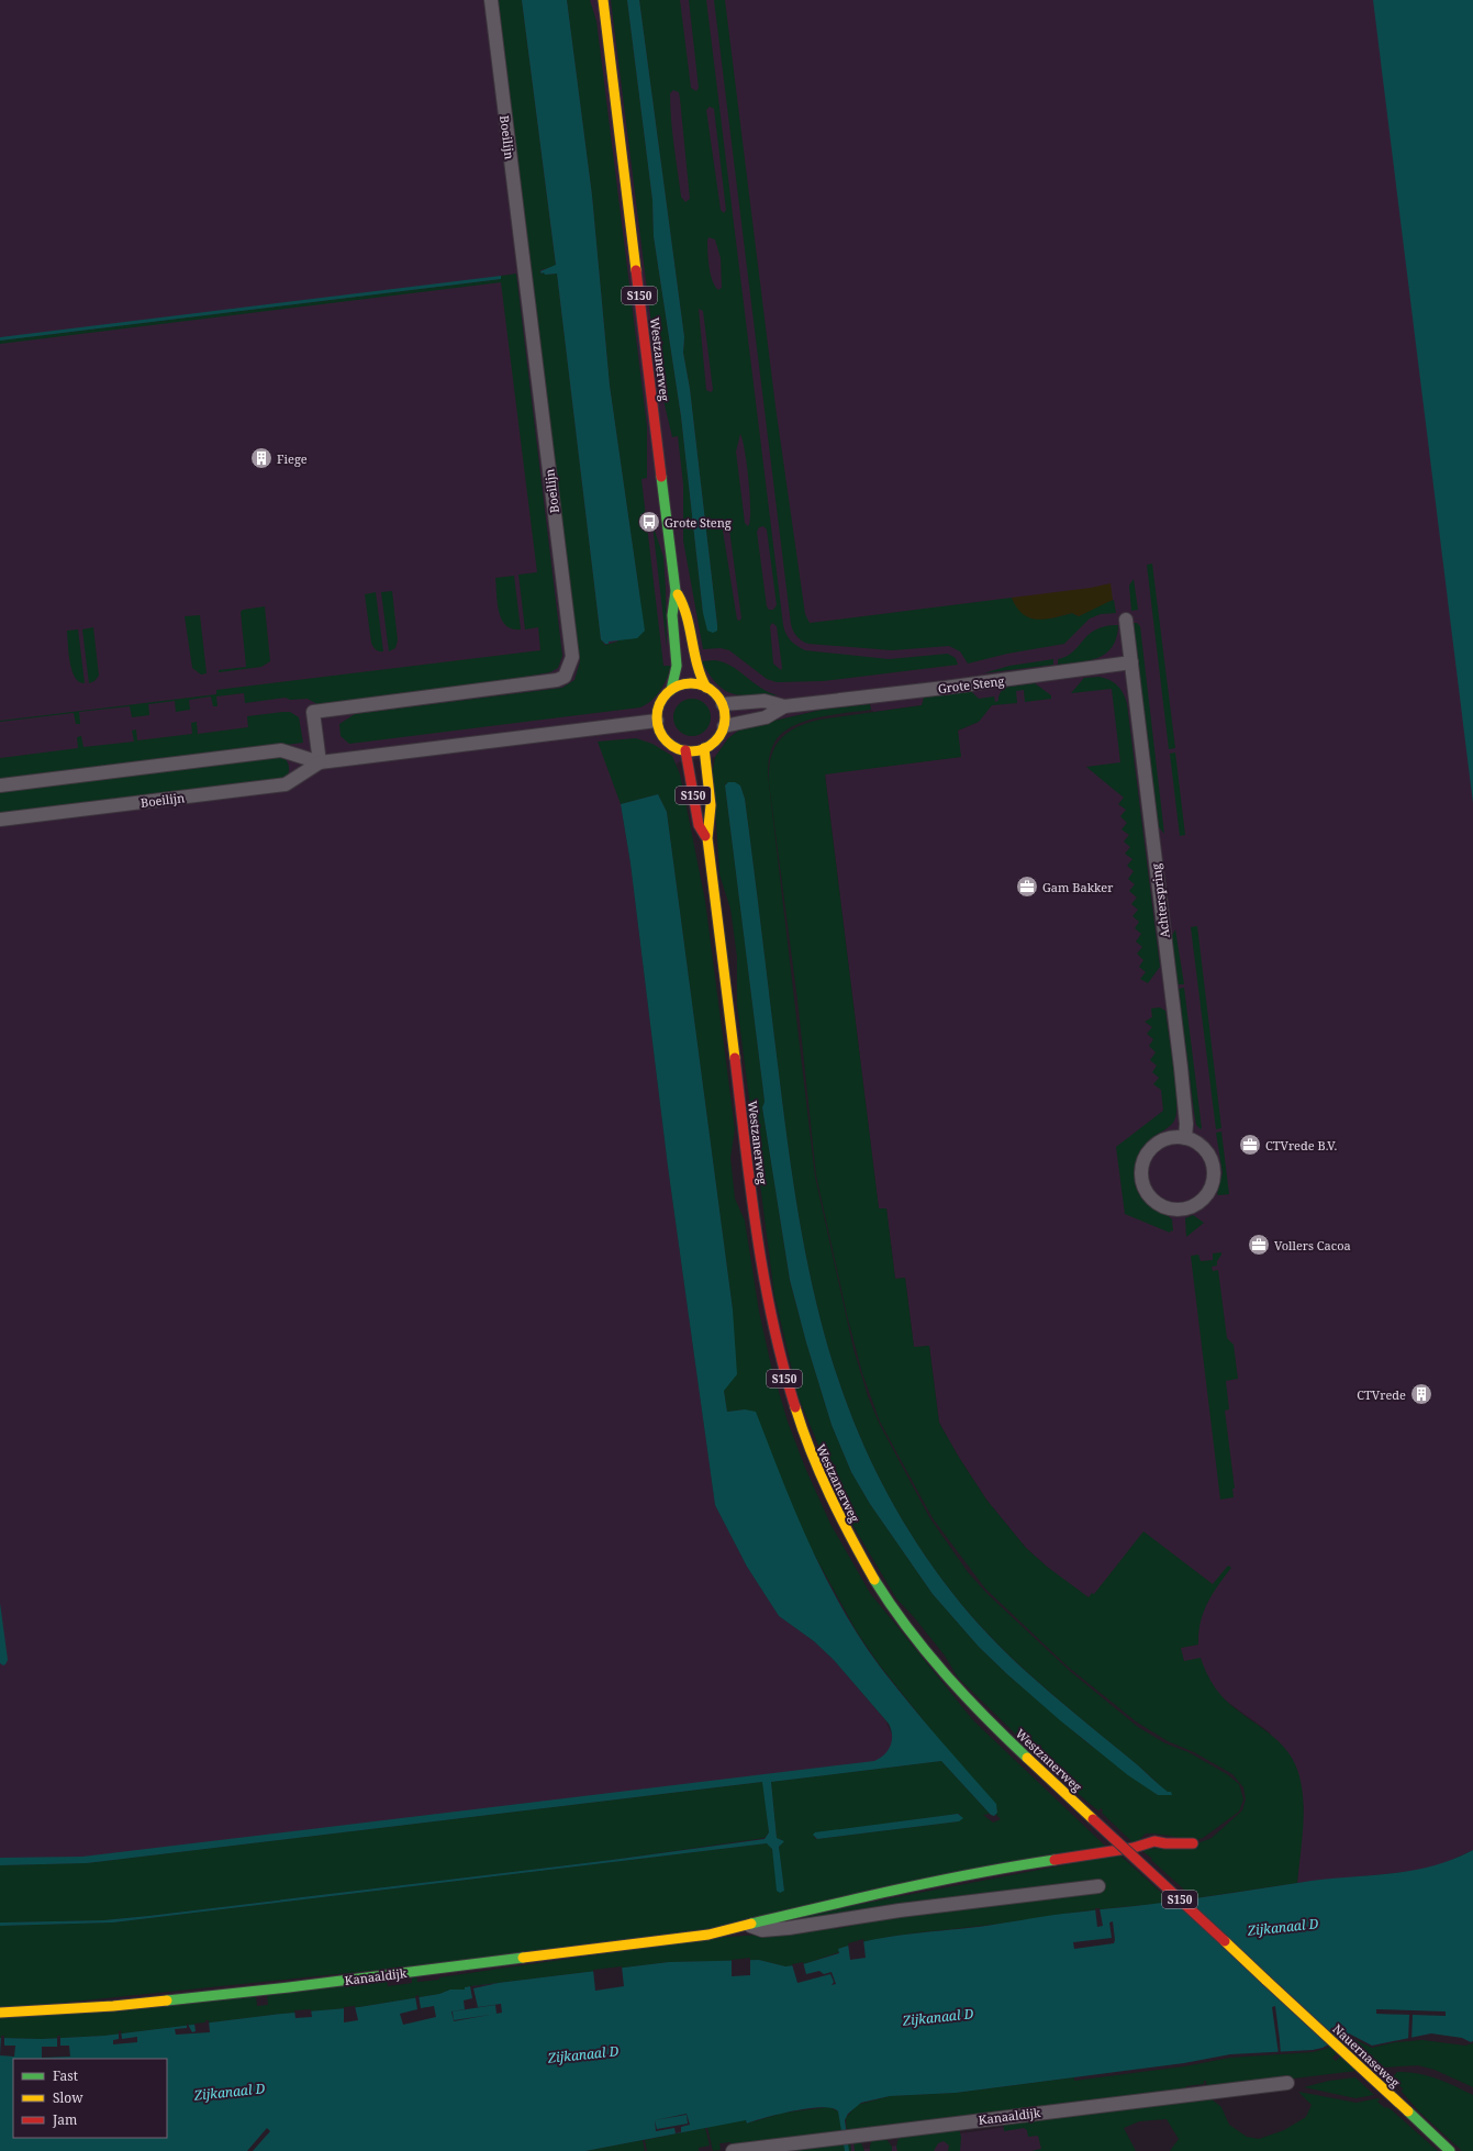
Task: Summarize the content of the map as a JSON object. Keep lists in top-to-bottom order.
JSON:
{
  "streets": {
    "main road": [
      "S150",
      "Westzanerweg",
      "Kanaaldijk",
      "Nauernaseweg"
    ],
    "street": ["Boeilijn", "Grote Steng", "Achterspring"]
  },
  "crossings": [
    ["Boeilijn", "S150"],
    ["Boeilijn", "Westzanerweg"],
    ["Boeilijn", "Grote Steng"],
    ["S150", "Westzanerweg"],
    ["S150", "Grote Steng"],
    ["Westzanerweg", "Grote Steng"],
    ["Westzanerweg", "Nauernaseweg"],
    ["Grote Steng", "Achterspring"]
  ],
  "water": ["Zijkanaal D"],
  "places": {
    "building": ["Fiege", "CTVrede"],
    "bus stop": ["Grote Steng"],
    "office": ["Gam Bakker", "CTVrede B.V.", "Vollers Cacoa"]
  },
  "legend": ["Fast", "Slow", "Jam"]
}
